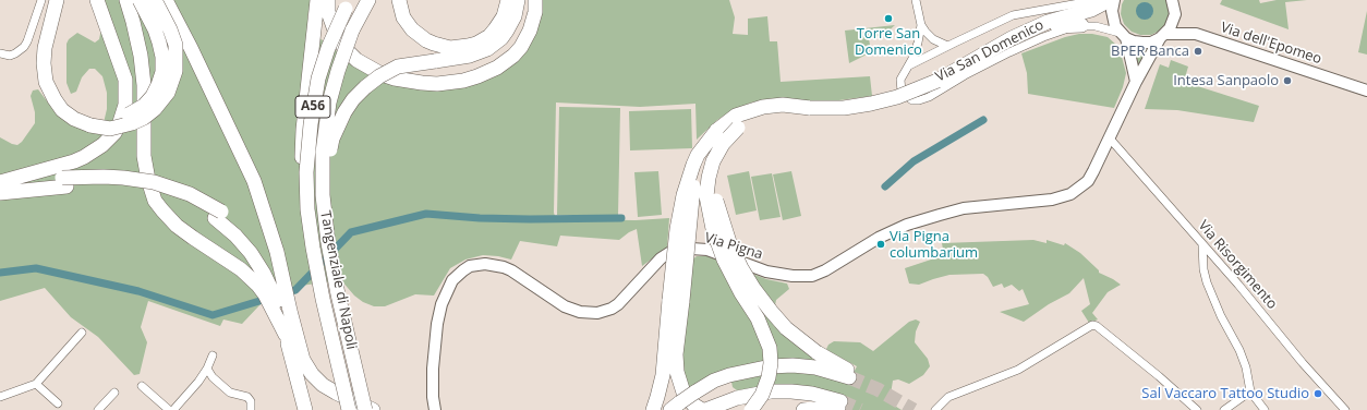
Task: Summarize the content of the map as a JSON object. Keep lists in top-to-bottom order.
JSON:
{
  "streets": {
    "highway": ["A56", "Tangenziale di Napoli"],
    "main road": ["Via dell'Epomeo", "Via Pigna"],
    "street": ["Via San Domenico", "Via Risorgimento"]
  },
  "crossings": [
    ["Via dell'Epomeo", "Via San Domenico"],
    ["Via dell'Epomeo", "Via Pigna"],
    ["Via Pigna", "Via Risorgimento"]
  ],
  "places": [
    "Torre San Domenico",
    "BPER Banca",
    "Intesa Sanpaolo",
    "Via Pigna columbarium",
    "Sal Vaccaro Tattoo Studio"
  ]
}
